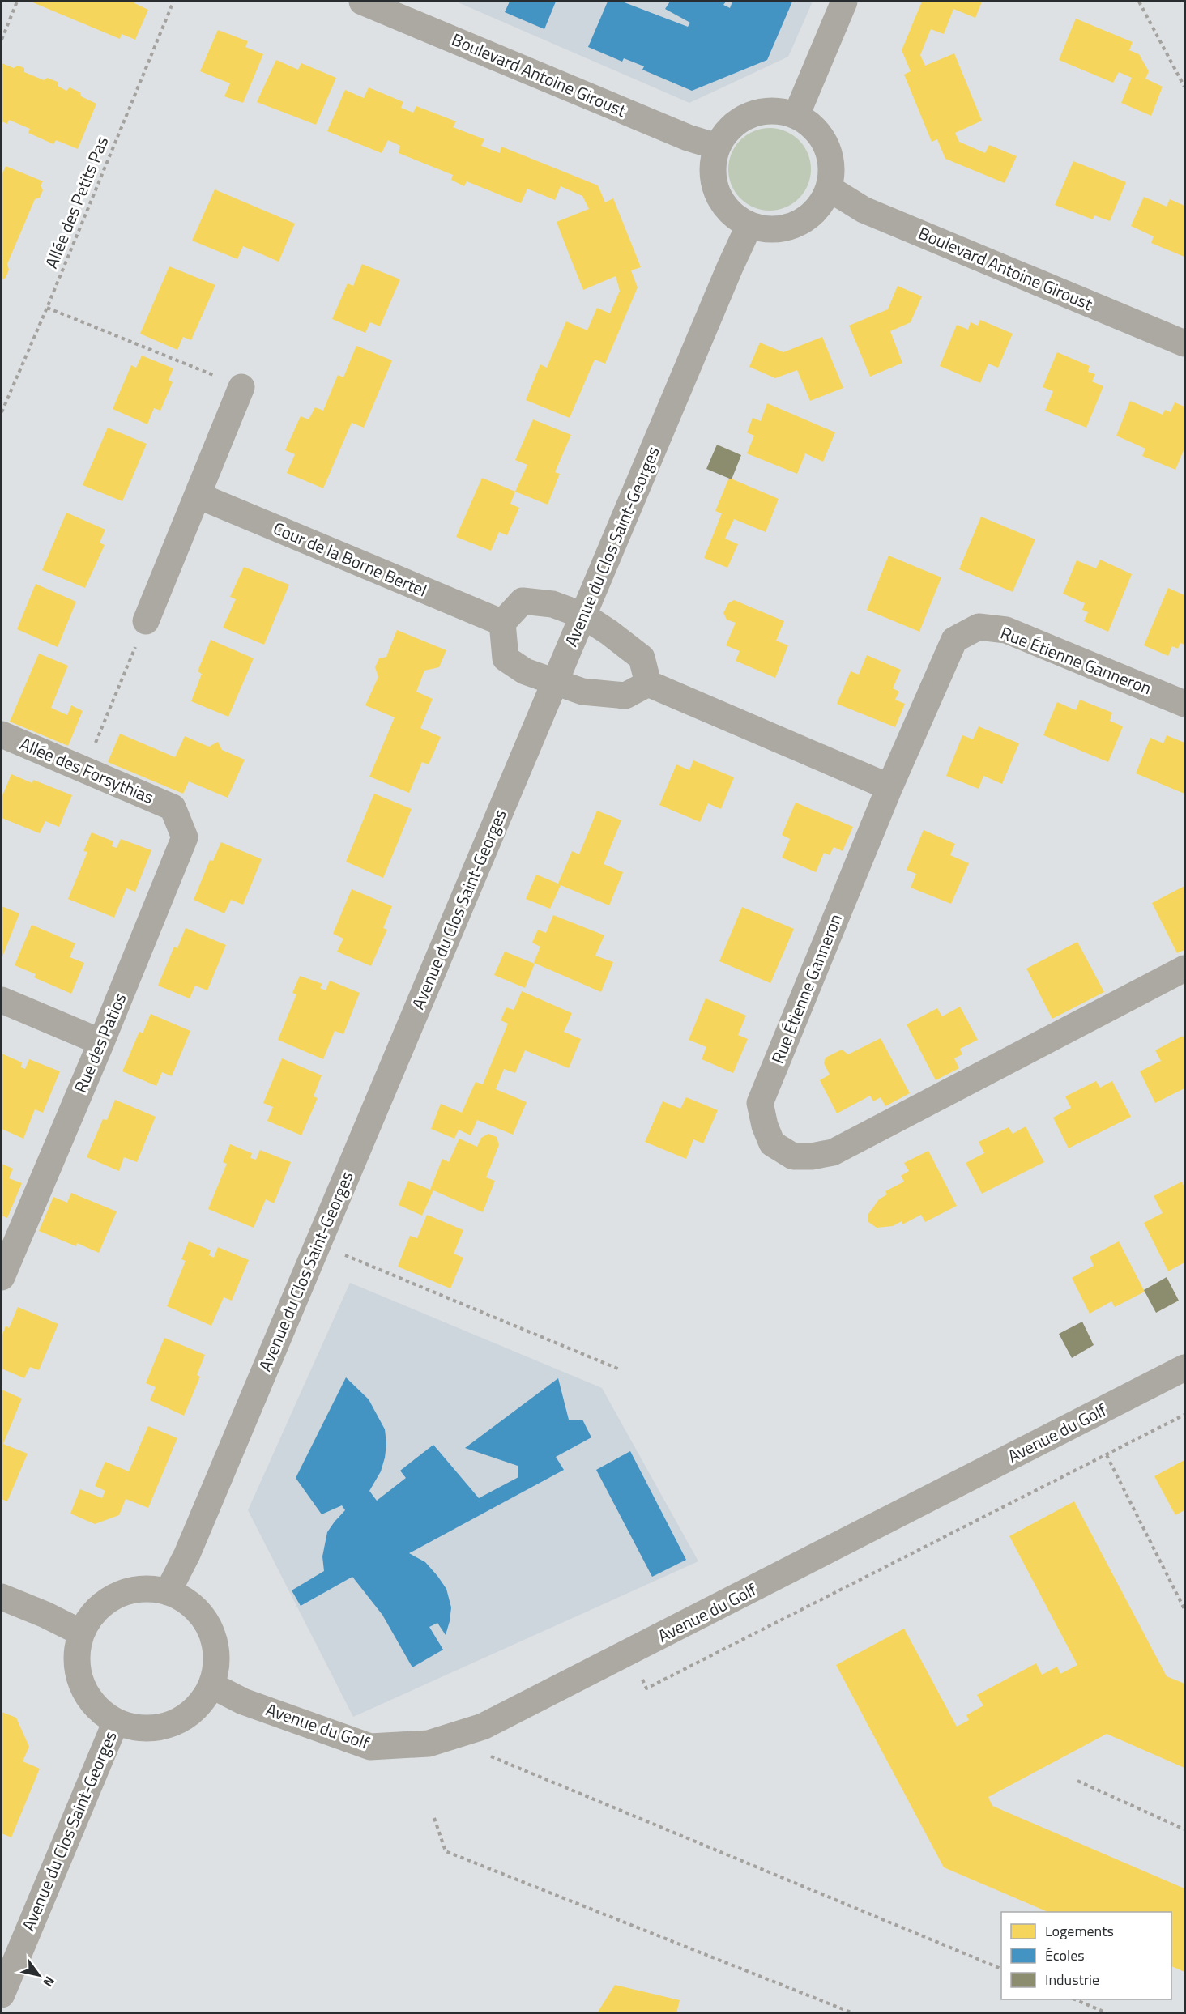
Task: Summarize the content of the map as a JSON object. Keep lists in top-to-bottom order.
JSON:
{
  "streets": {
    "street": [
      "Boulevard Antoine Giroust",
      "Avenue du Clos Saint-Georges",
      "Cour de la Borne Bertel",
      "Rue Étienne Ganneron",
      "Allée des Forsythias",
      "Rue des Patios",
      "Avenue du Golf"
    ],
    "path": ["Allée des Petits Pas"]
  },
  "crossings": [
    ["Boulevard Antoine Giroust", "Avenue du Clos Saint-Georges"],
    ["Avenue du Clos Saint-Georges", "Avenue du Golf"],
    ["Allée des Forsythias", "Rue des Patios"]
  ],
  "legend": ["Logements", "Écoles", "Industrie"],
  "north": "bottom right"
}
